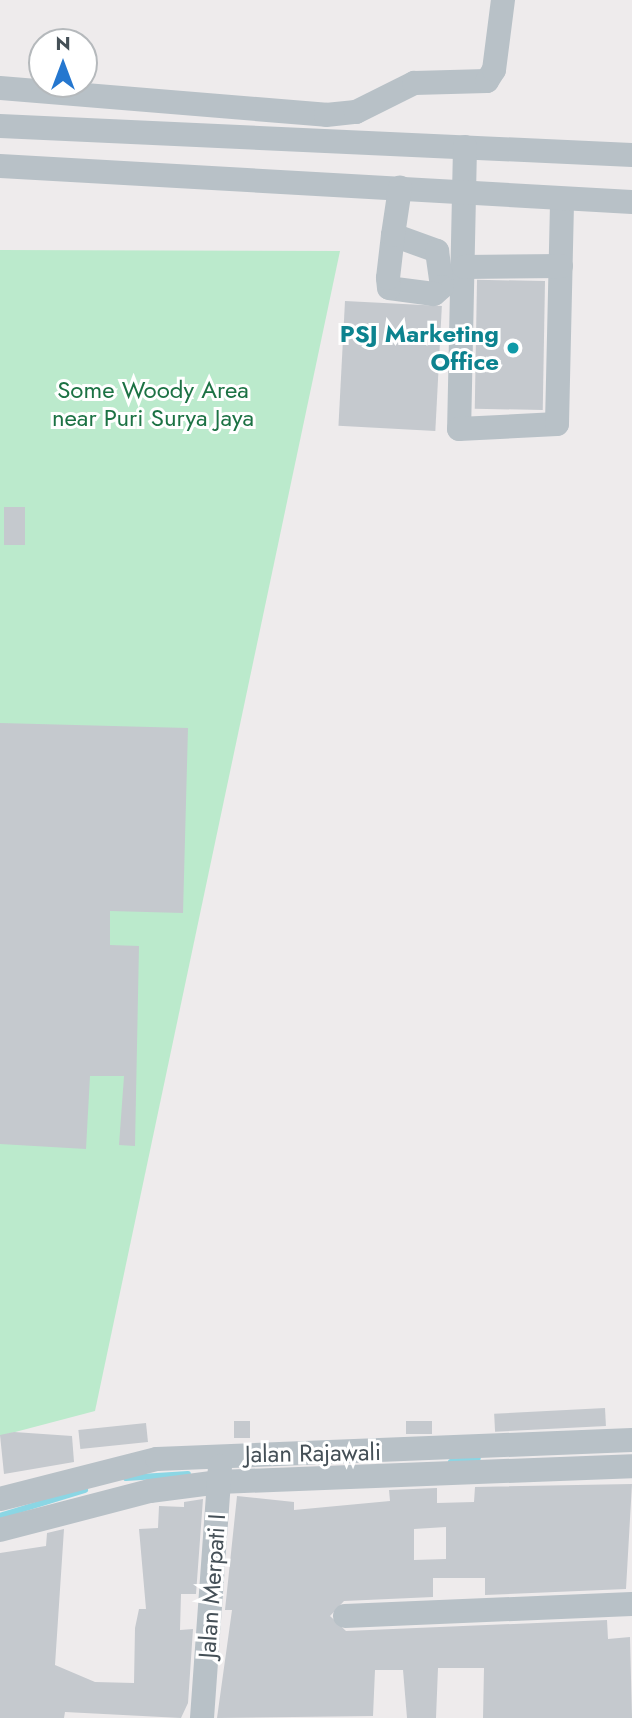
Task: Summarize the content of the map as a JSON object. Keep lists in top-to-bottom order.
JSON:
{
  "streets": {
    "street": ["Jalan Rajawali", "Jalan Merpati I"]
  },
  "crossings": [
    ["Jalan Rajawali", "Jalan Merpati I"]
  ],
  "parks": ["Some Woody Area near Puri Surya Jaya"],
  "places": ["PSJ Marketing Office"],
  "north": "top"
}
